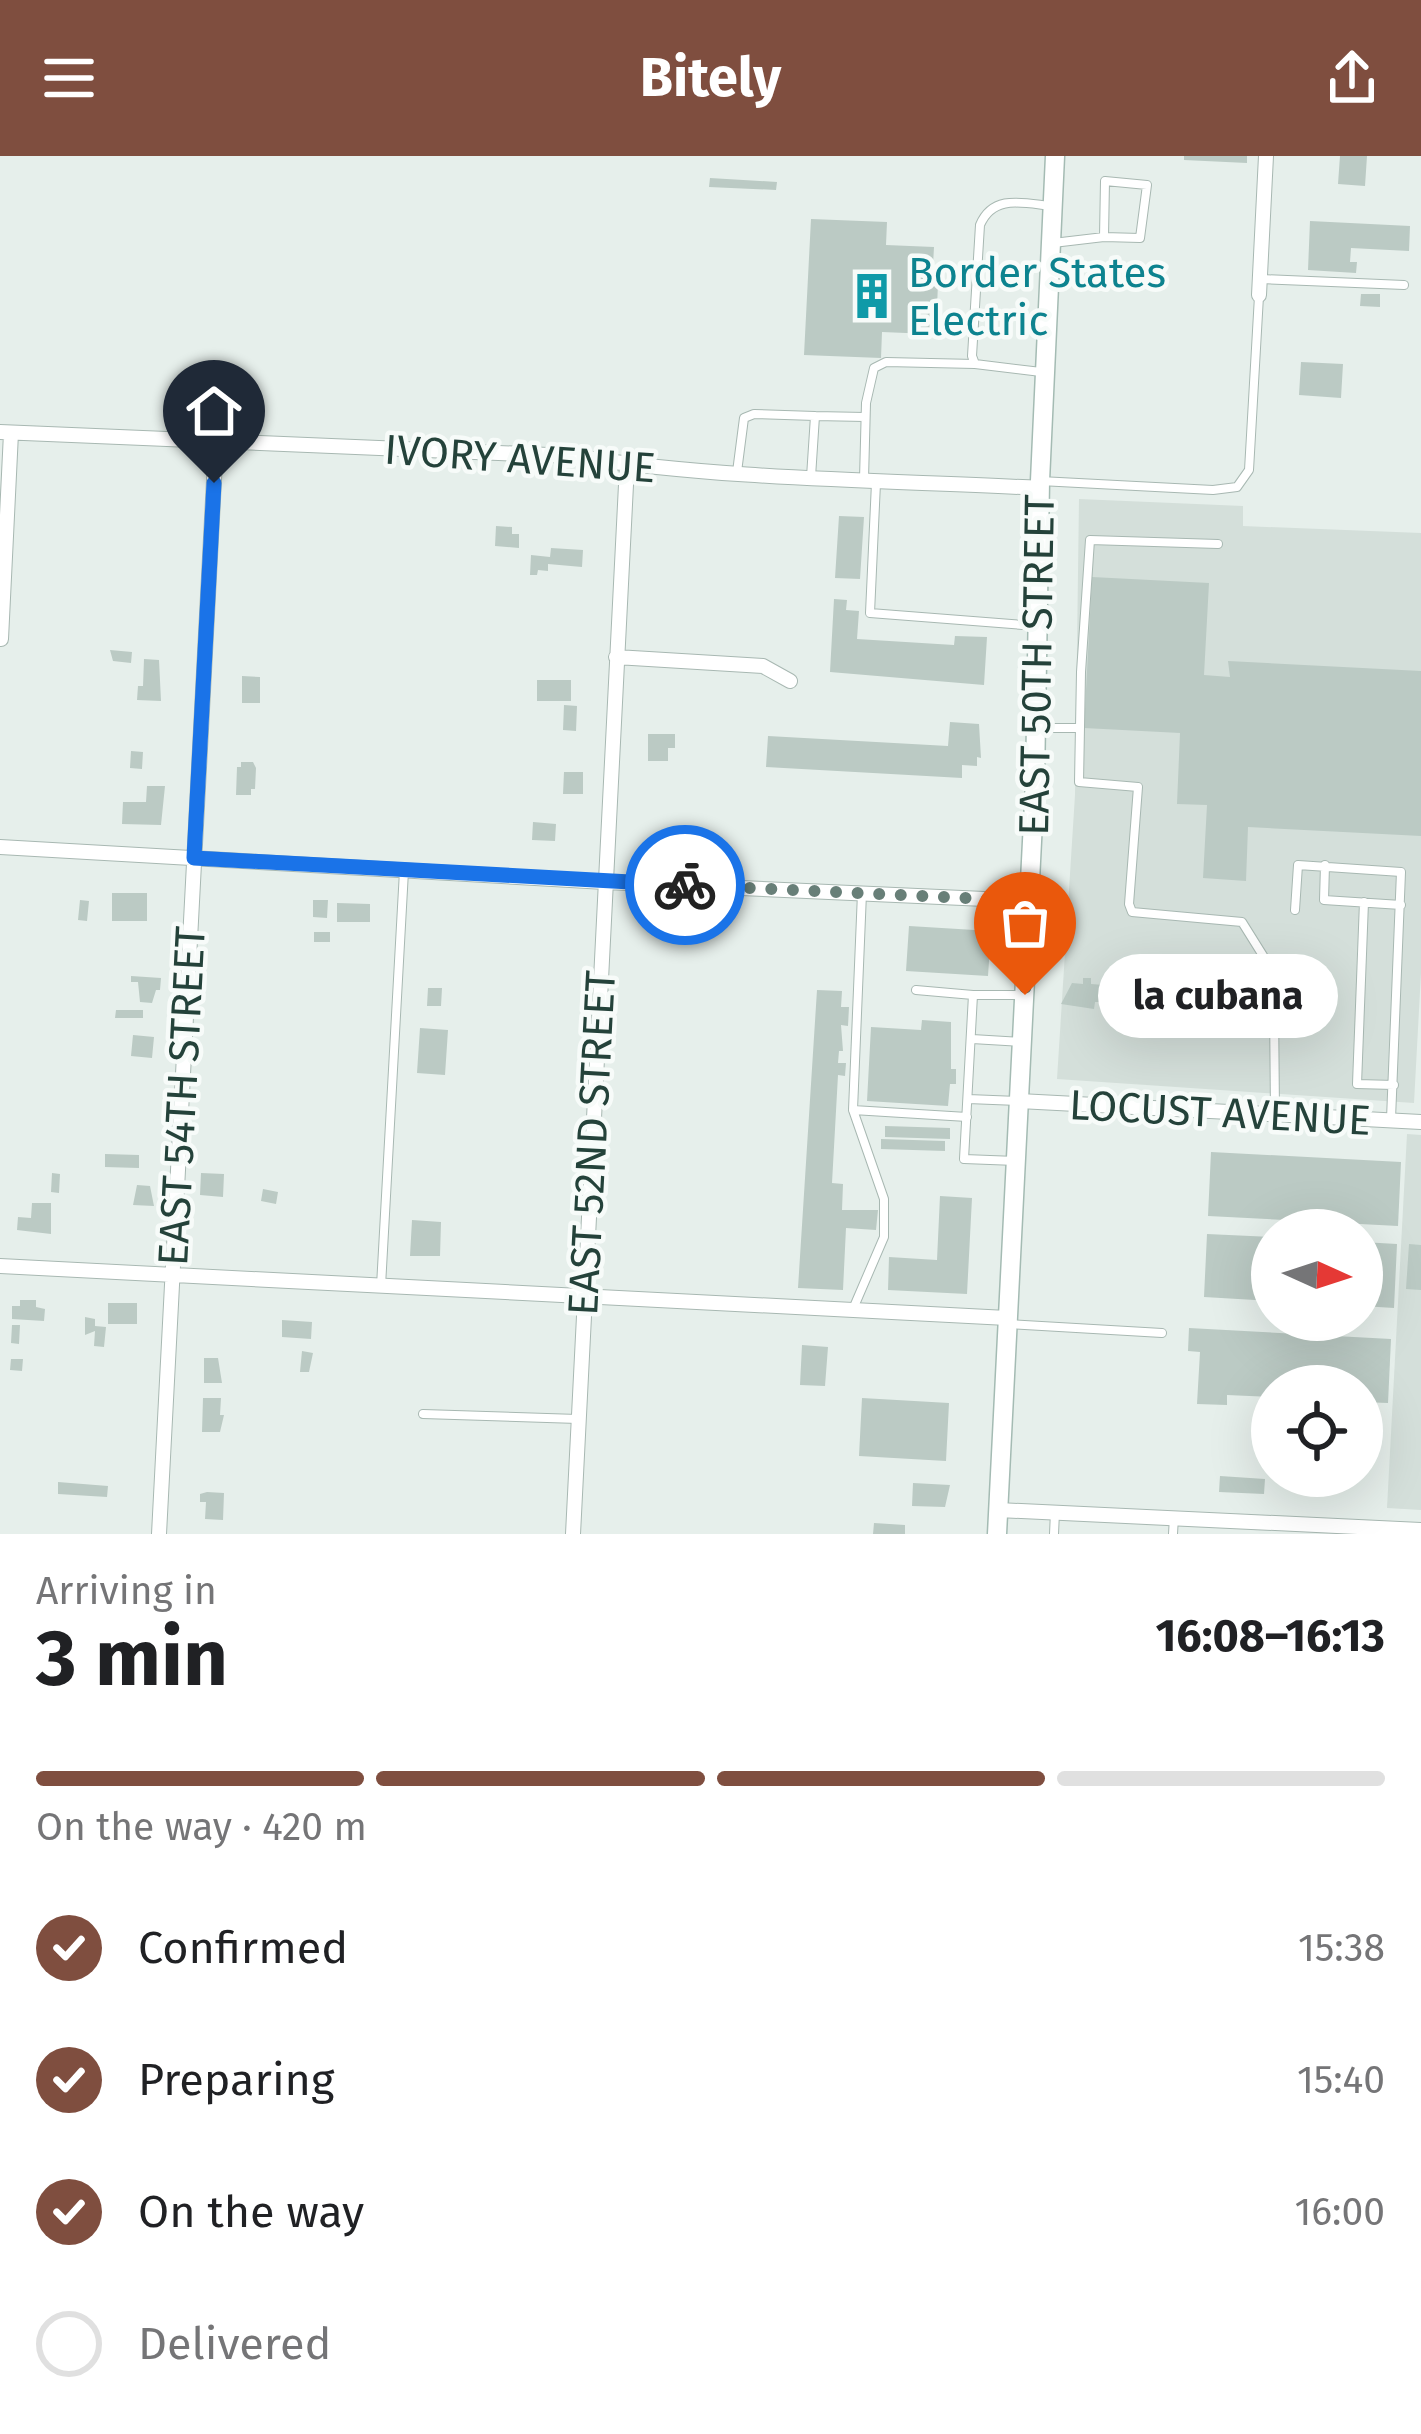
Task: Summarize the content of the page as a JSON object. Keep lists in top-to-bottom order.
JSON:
{
  "streets": {
    "main road": ["EAST 50TH STREET"],
    "street": [
      "IVORY AVENUE",
      "EAST 54TH STREET",
      "LOCUST AVENUE",
      "EAST 52ND STREET"
    ]
  },
  "crossings": [
    ["IVORY AVENUE", "EAST 50TH STREET"],
    ["IVORY AVENUE", "EAST 54TH STREET"],
    ["IVORY AVENUE", "EAST 52ND STREET"],
    ["EAST 50TH STREET", "LOCUST AVENUE"]
  ],
  "places": {
    "building": ["Border States Electric"],
    "other": ["la cubana"]
  },
  "north": "right",
  "page": {
    "header": "Bitely",
    "bubble": "la cubana",
    "heading": ["3 min", "Arriving in", "16:08–16:13"],
    "bar": "On the way · 420 m",
    "list": [
      ["Confirmed", "15:38"],
      ["Preparing", "15:40"],
      ["On the way", "16:00"],
      "Delivered"
    ]
  }
}
